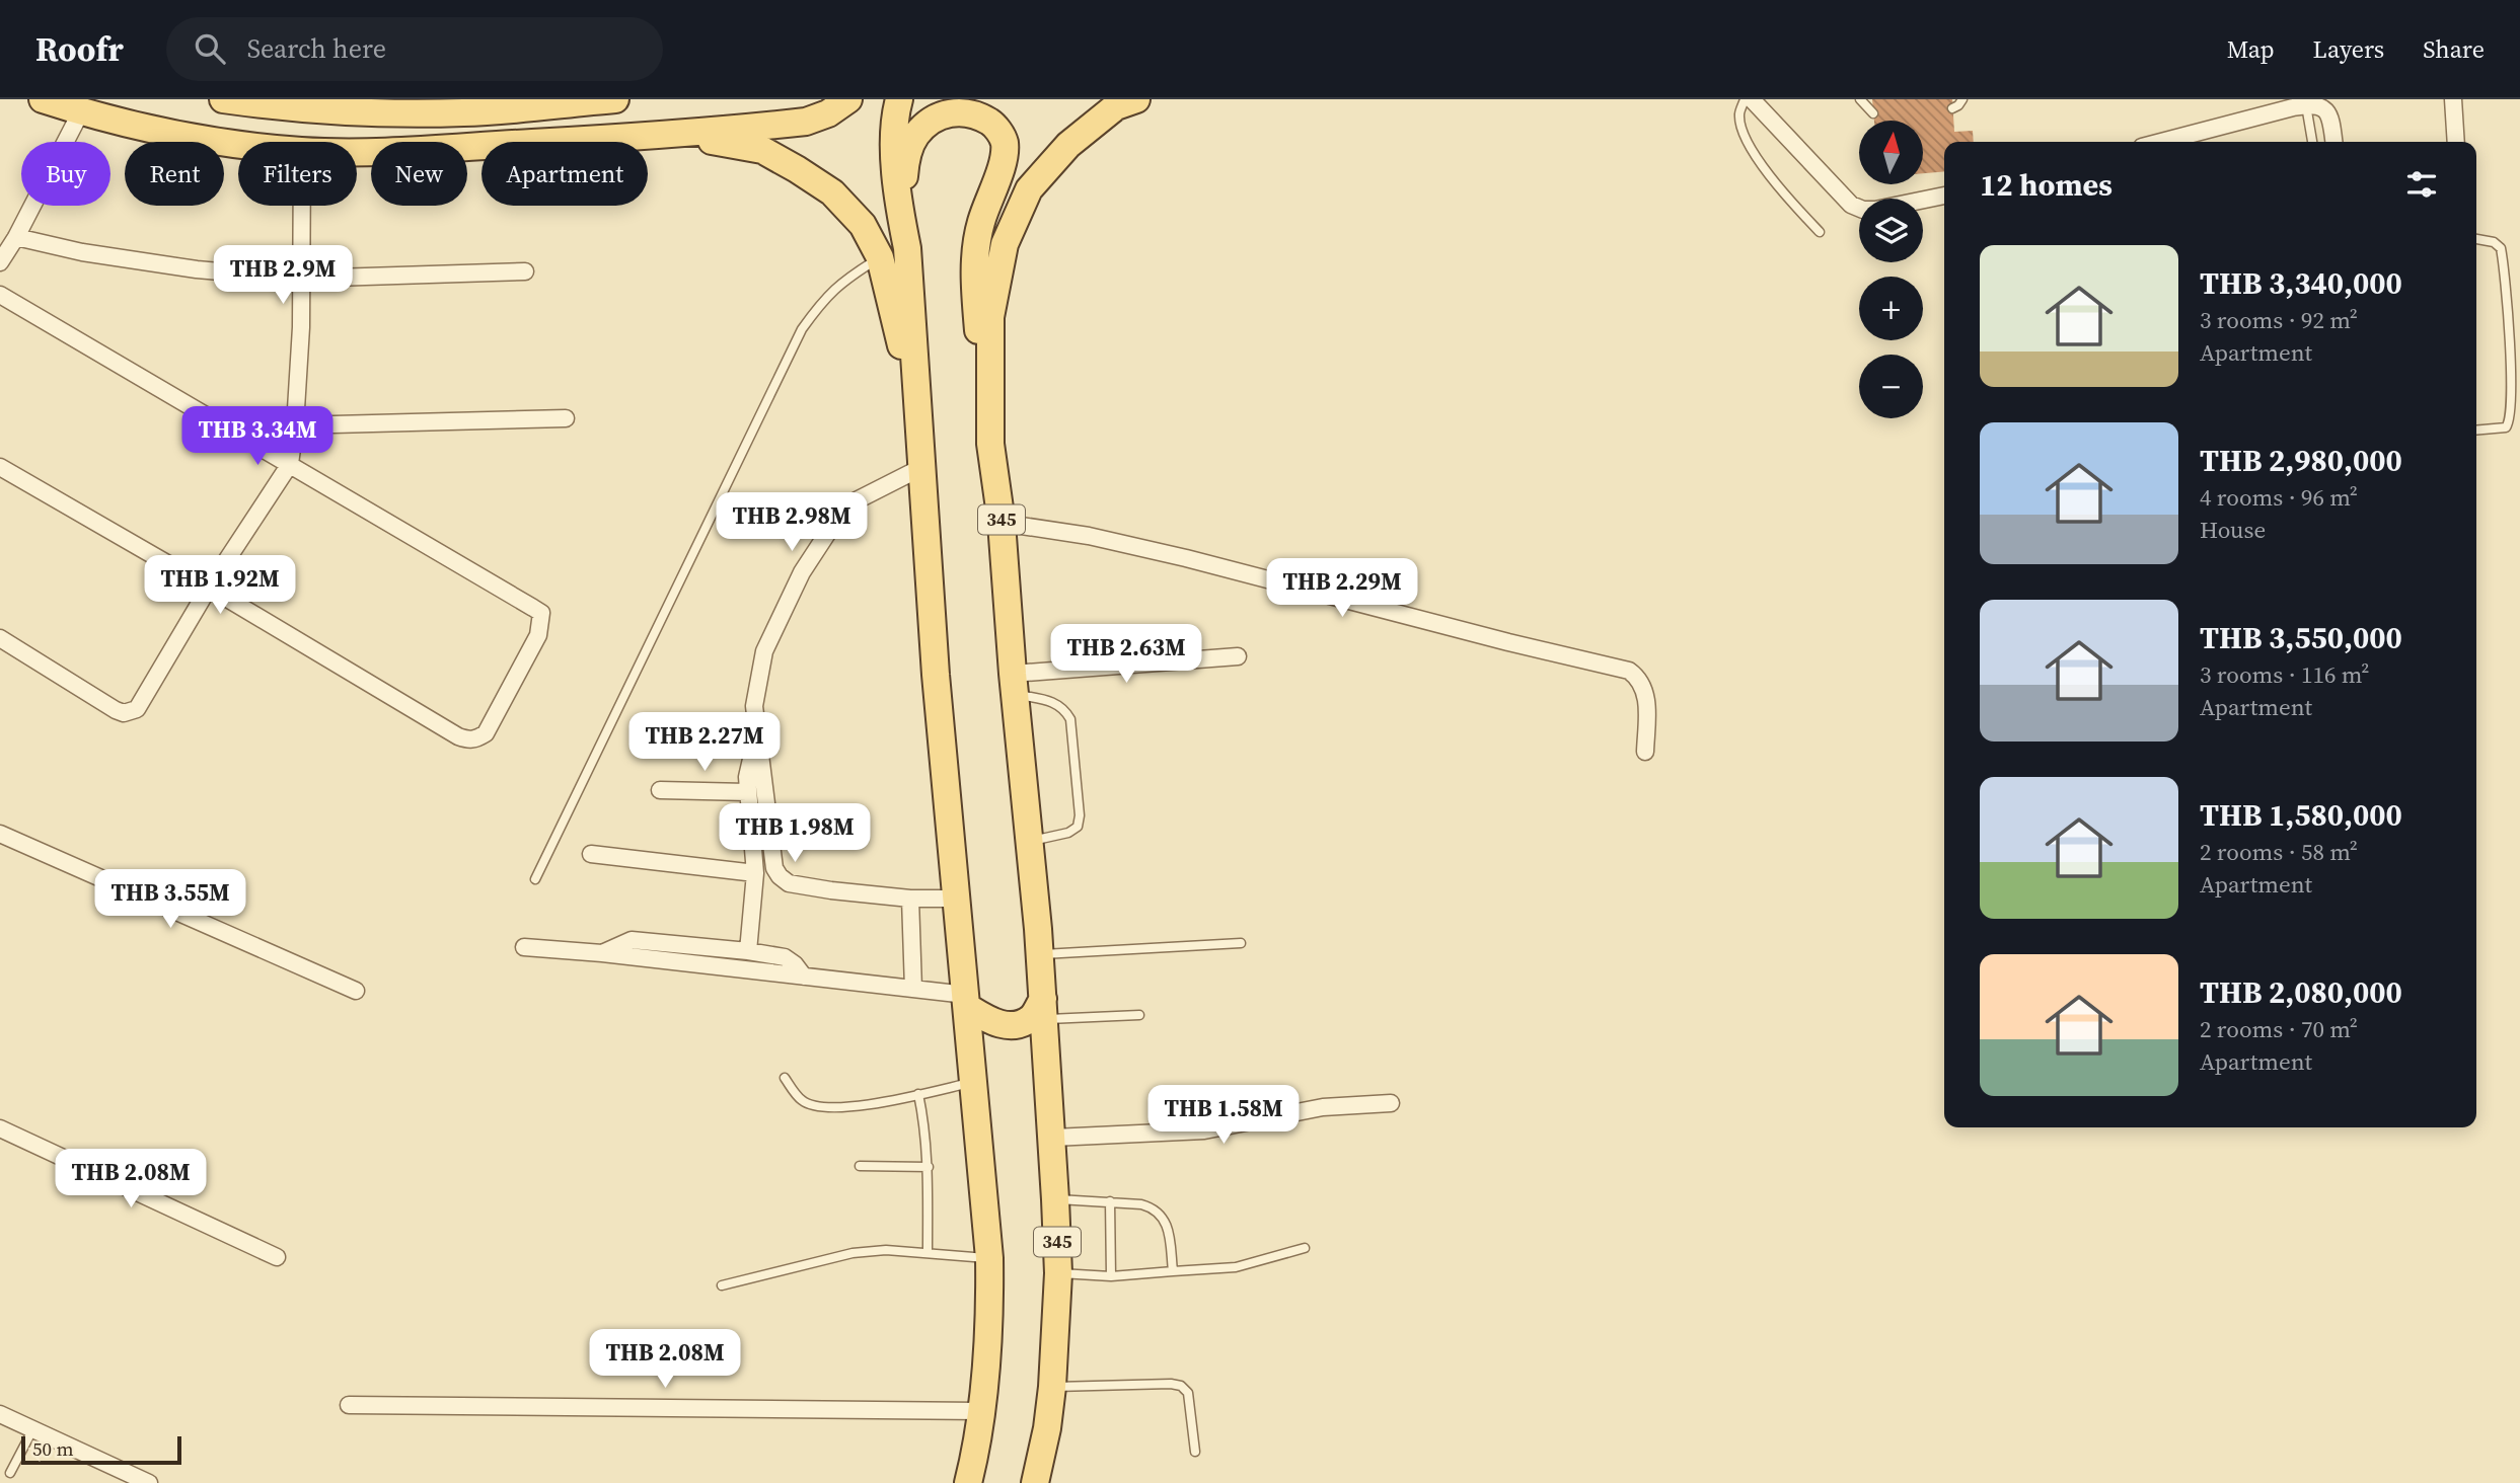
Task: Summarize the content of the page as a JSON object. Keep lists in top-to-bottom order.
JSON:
{
  "streets": {
    "main road": ["345"]
  },
  "scale_bar": "50 m",
  "north": "top",
  "page": {
    "header": "Roofr",
    "search": "Search here",
    "nav": ["Map", "Layers", "Share"],
    "map_buttons": ["+", "−"],
    "chip": [
      "Buy",
      "Rent",
      "Filters",
      "New",
      "Apartment"
    ],
    "heading": "12 homes",
    "list": [
      {
        "name": "THB 3,340,000",
        "note": "3 rooms · 92 m² · Apartment"
      },
      {
        "name": "THB 2,980,000",
        "note": "4 rooms · 96 m² · House"
      },
      {
        "name": "THB 3,550,000",
        "note": "3 rooms · 116 m² · Apartment"
      },
      {
        "name": "THB 1,580,000",
        "note": "2 rooms · 58 m² · Apartment"
      },
      {
        "name": "THB 2,080,000",
        "note": "2 rooms · 70 m² · Apartment"
      }
    ],
    "price": [
      "THB 2.9M",
      "THB 3.34M",
      "THB 2.98M",
      "THB 1.92M",
      "THB 2.29M",
      "THB 2.63M",
      "THB 2.27M",
      "THB 1.98M",
      "THB 3.55M",
      "THB 1.58M",
      "THB 2.08M",
      "THB 2.08M"
    ],
    "scale": "50 m"
  }
}
